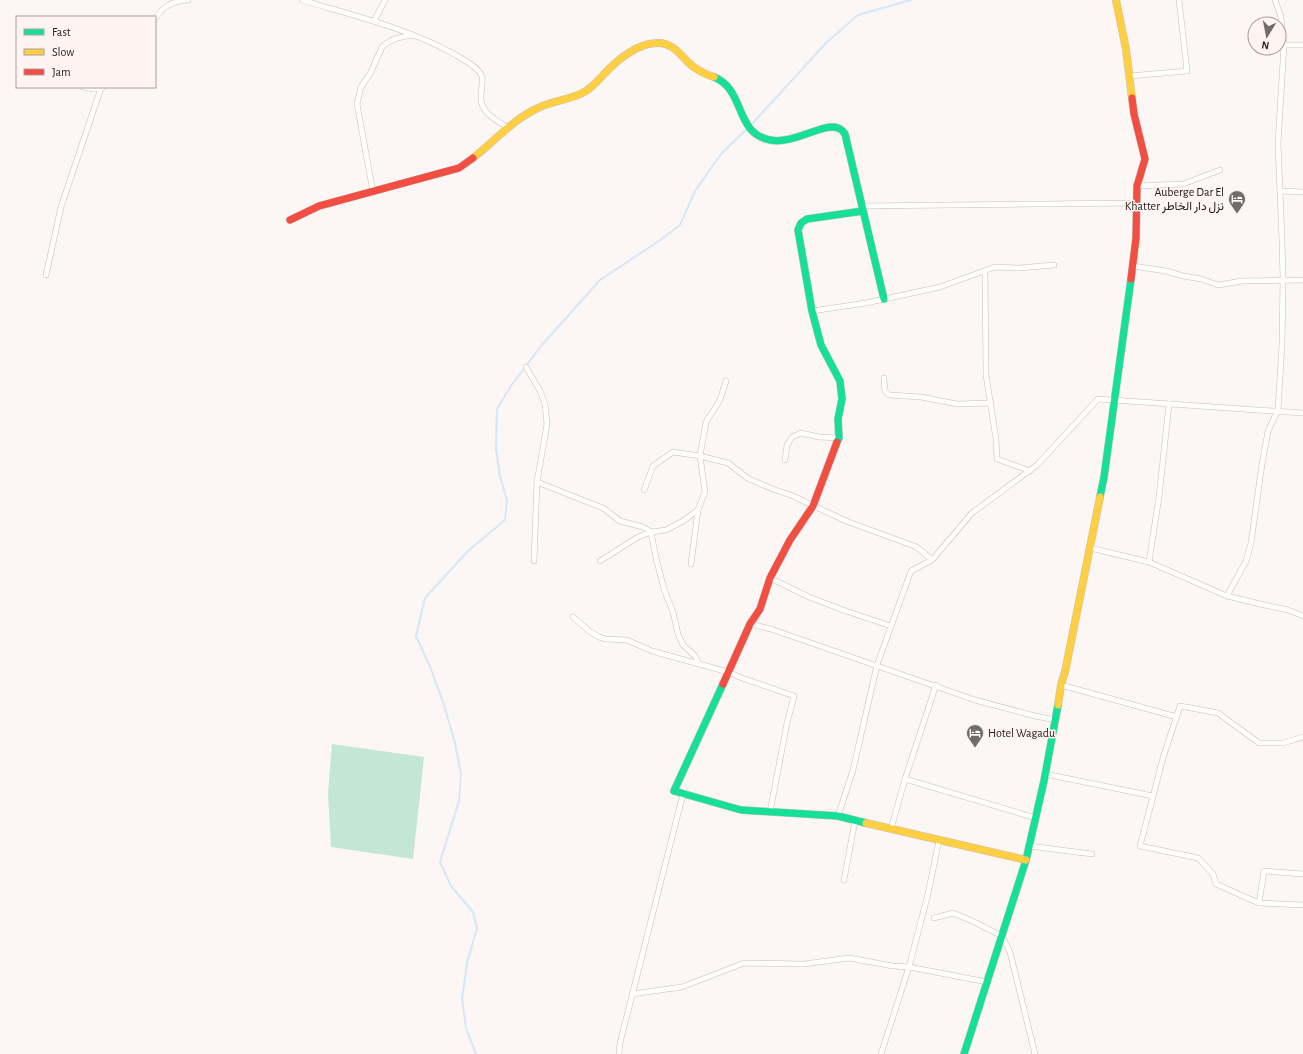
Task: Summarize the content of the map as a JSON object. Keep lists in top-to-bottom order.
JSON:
{
  "places": {
    "hotel": ["Auberge Dar El Khatter نزل دار الخاطر", "Hotel Wagadu"]
  },
  "legend": ["Fast", "Slow", "Jam"],
  "north": "bottom"
}
